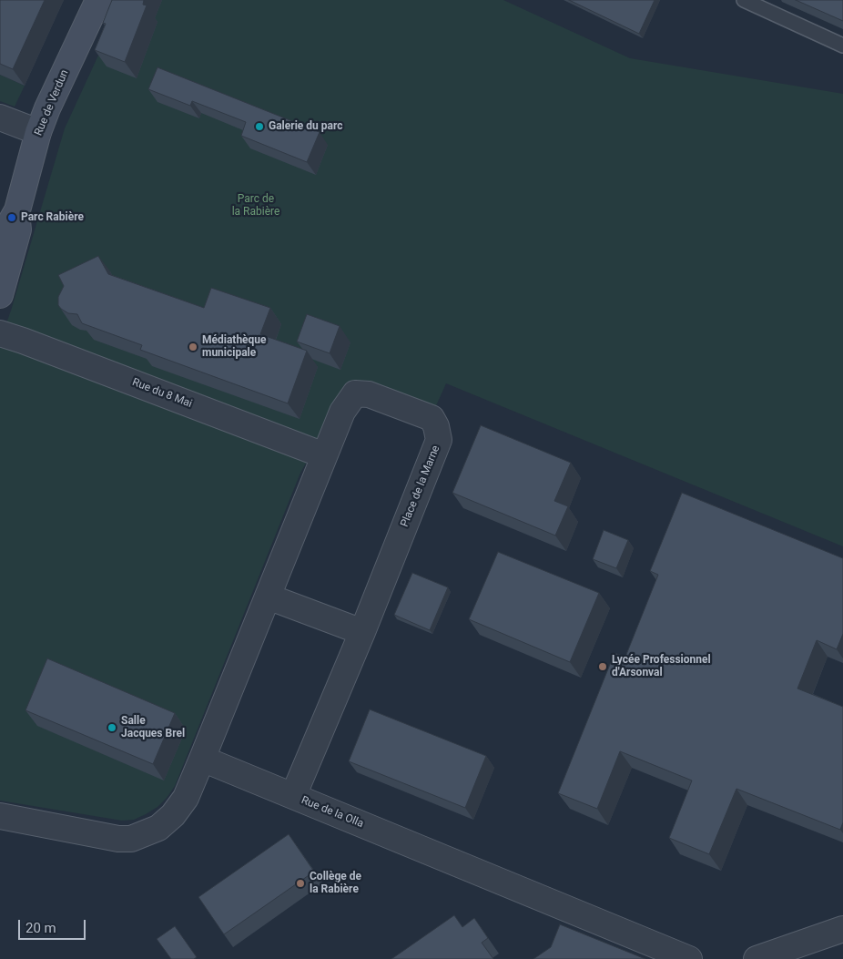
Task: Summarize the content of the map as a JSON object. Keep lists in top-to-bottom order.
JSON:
{
  "streets": {
    "main road": ["Rue de Verdun"],
    "street": ["Rue du 8 Mai", "Place de la Marne", "Rue de la Olla"]
  },
  "crossings": [
    ["Rue du 8 Mai", "Place de la Marne"],
    ["Place de la Marne", "Rue de la Olla"]
  ],
  "parks": ["Parc de la Rabière"],
  "places": [
    "Galerie du parc",
    "Parc Rabière",
    "Médiathèque municipale",
    "Lycée Professionnel d'Arsonval",
    "Salle Jacques Brel",
    "Collège de la Rabière"
  ],
  "scale_bar": "20 m"
}
